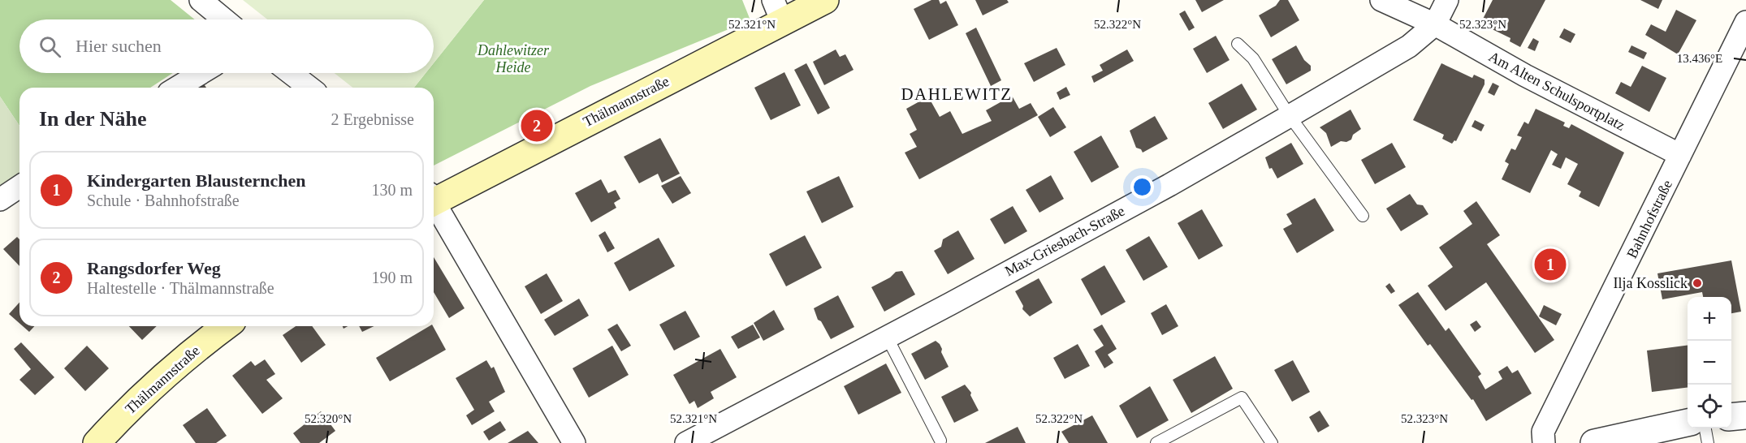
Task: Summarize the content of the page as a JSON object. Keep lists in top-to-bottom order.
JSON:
{
  "streets": {
    "main road": ["Thälmannstraße"],
    "street": ["Am Alten Schulsportplatz", "Bahnhofstraße", "Max-Griesbach-Straße"]
  },
  "crossings": [
    ["Am Alten Schulsportplatz", "Bahnhofstraße"],
    ["Am Alten Schulsportplatz", "Max-Griesbach-Straße"]
  ],
  "districts": ["DAHLEWITZ"],
  "parks": ["Dahlewitzer Heide"],
  "places": ["Ilja Kosslick"],
  "page": {
    "search": "Hier suchen",
    "heading": ["In der Nähe", "2 Ergebnisse"],
    "pins": ["2", "1"],
    "list": [
      {
        "mark": "1",
        "name": "Kindergarten Blausternchen",
        "note": "Schule · Bahnhofstraße",
        "value": "130 m"
      },
      {
        "mark": "2",
        "name": "Rangsdorfer Weg",
        "note": "Haltestelle · Thälmannstraße",
        "value": "190 m"
      }
    ],
    "map_buttons": ["+", "−"]
  },
  "coordinates": [
    "52.321°N",
    "52.322°N",
    "52.323°N",
    "13.436°E",
    "52.320°N"
  ]
}
